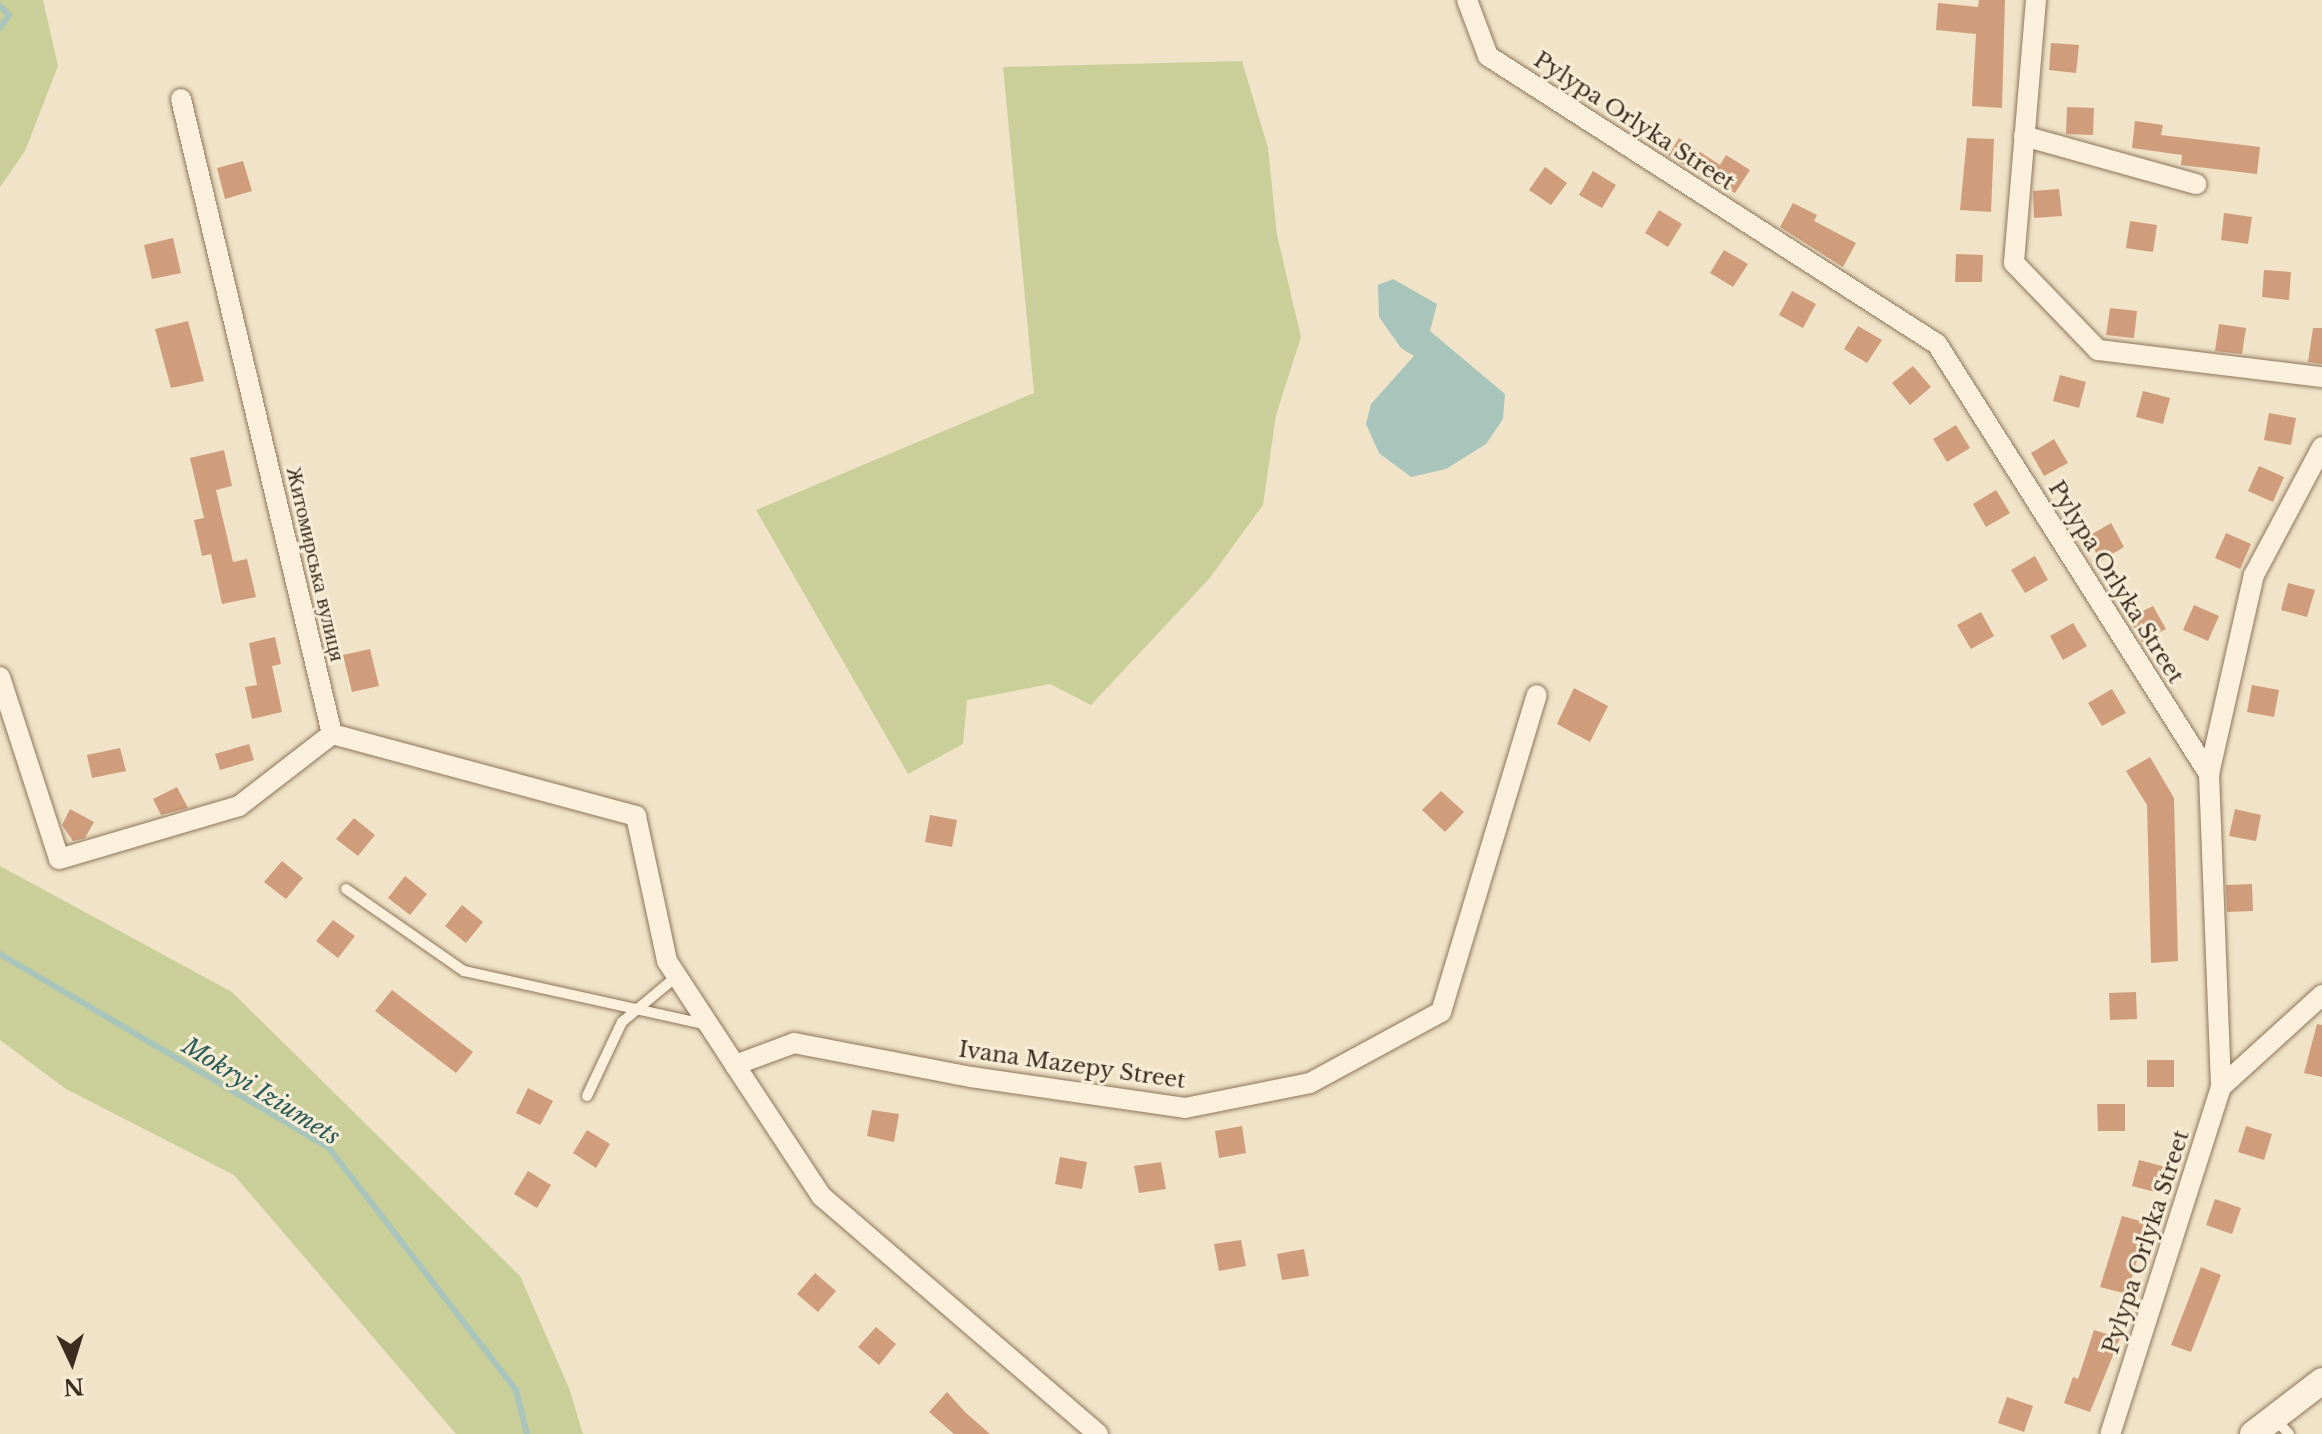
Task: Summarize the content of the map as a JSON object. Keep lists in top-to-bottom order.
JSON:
{
  "streets": {
    "street": ["Pylypa Orlyka Street", "Житомирська вулиця", "Ivana Mazepy Street"]
  },
  "water": ["Mokryi Iziumets"],
  "north": "bottom"
}
